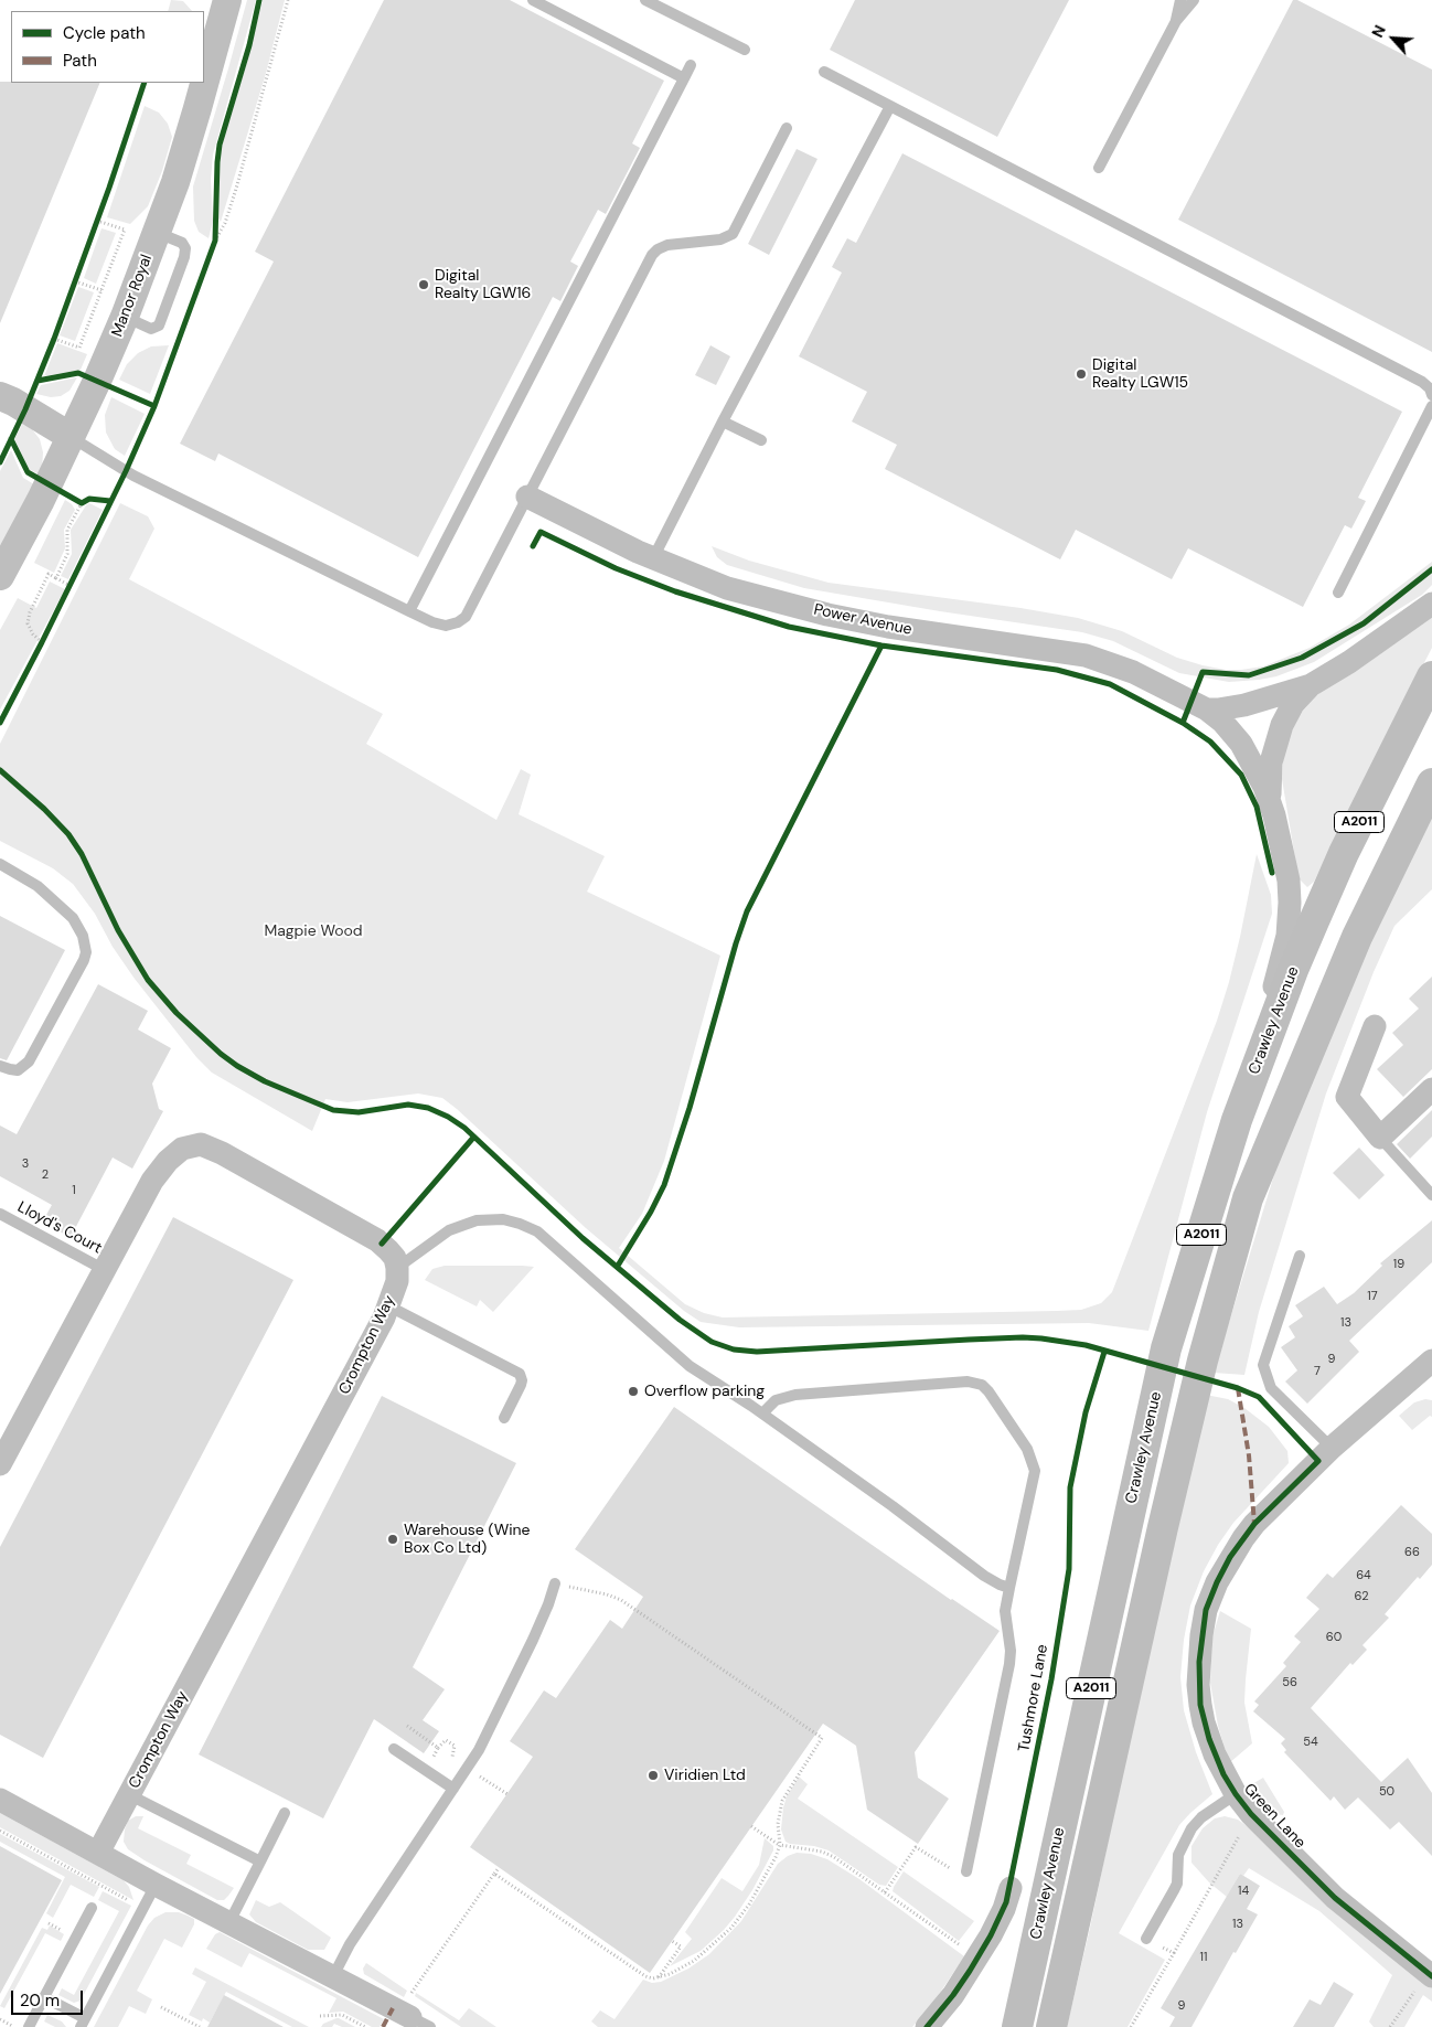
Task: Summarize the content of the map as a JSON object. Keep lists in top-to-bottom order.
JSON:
{
  "streets": {
    "main road": ["A2011", "Crawley Avenue"],
    "street": [
      "Manor Royal",
      "Power Avenue",
      "Crompton Way",
      "Green Lane"
    ],
    "lane": ["Lloyd's Court"],
    "cycle path": ["Tushmore Lane"]
  },
  "parks": ["Magpie Wood"],
  "places": [
    "Digital Realty LGW16",
    "Digital Realty LGW15",
    "Overflow parking",
    "Warehouse (Wine Box Co Ltd)",
    "Viridien Ltd"
  ],
  "house_numbers": [
    "3",
    "2",
    "1",
    "19",
    "17",
    "13",
    "9",
    "7",
    "66",
    "64",
    "62",
    "60",
    "56",
    "54",
    "50",
    "14",
    "13",
    "11",
    "9"
  ],
  "legend": ["Cycle path", "Path"],
  "scale_bar": "20 m",
  "north": "top left"
}
